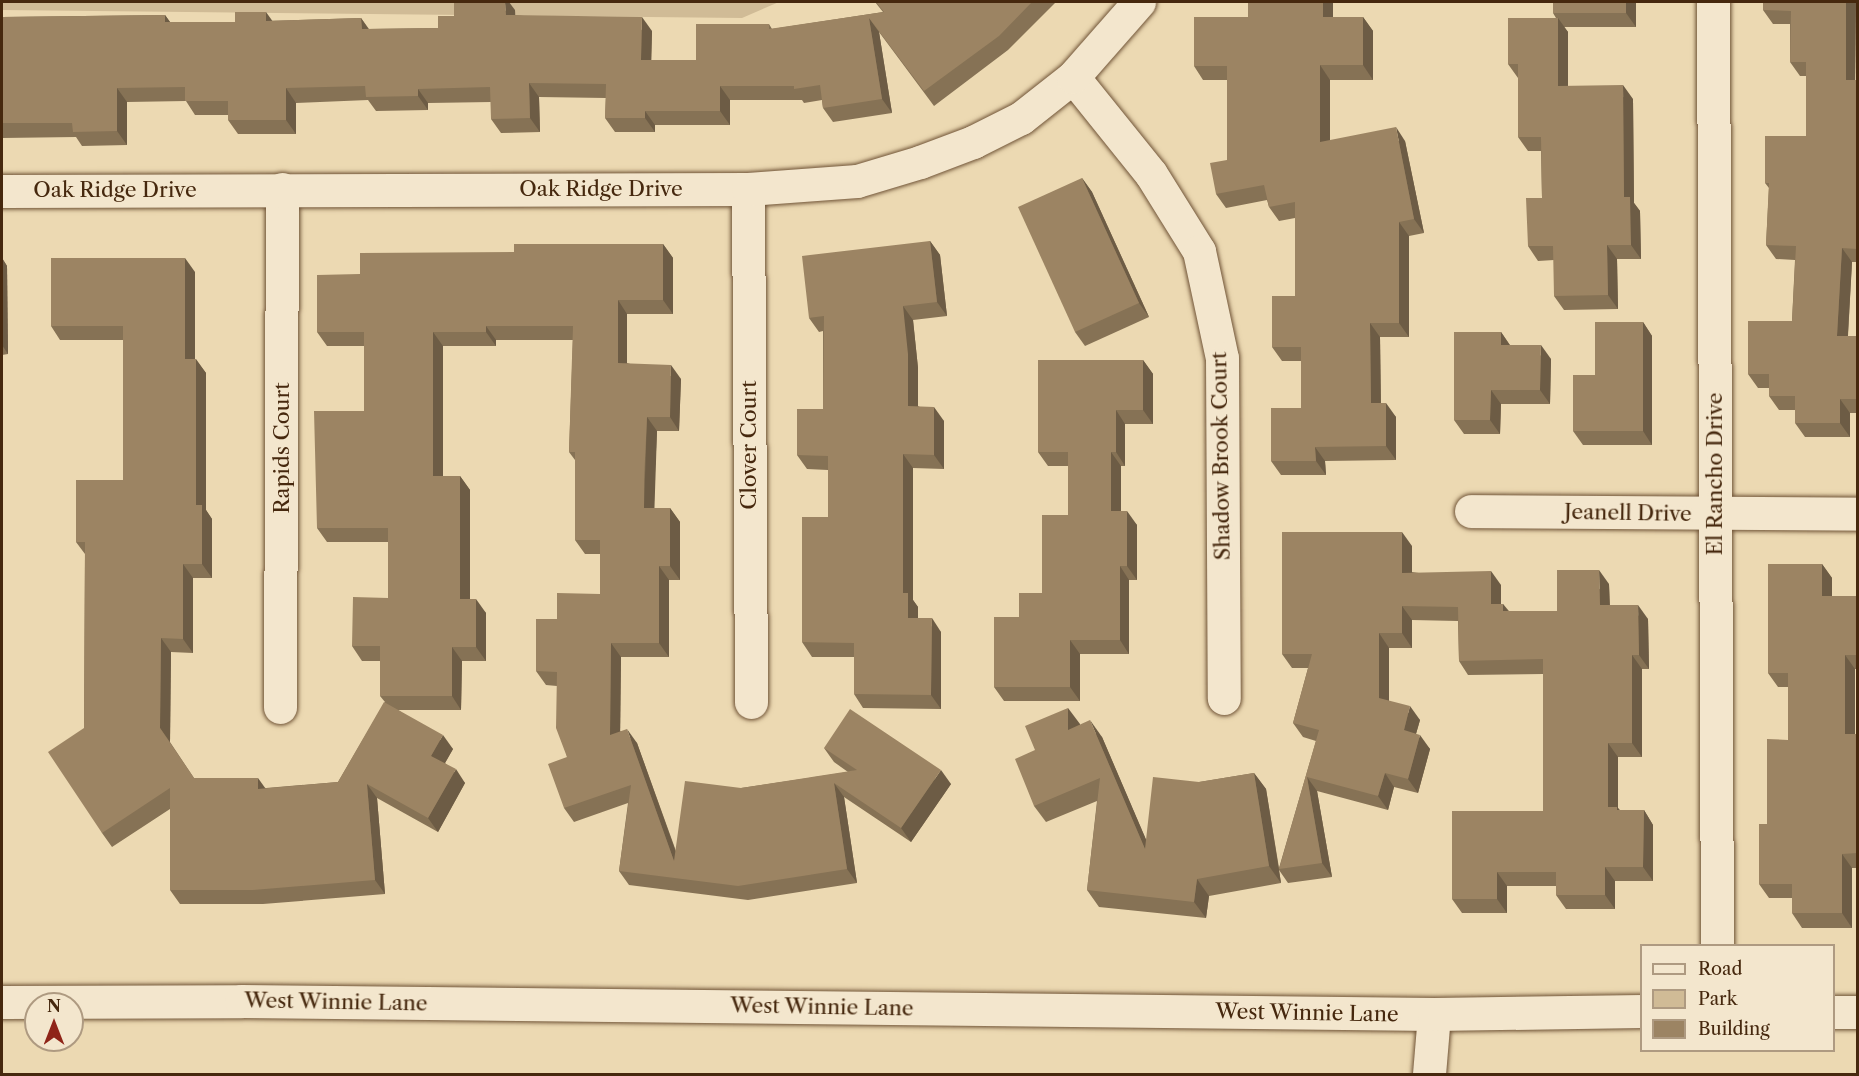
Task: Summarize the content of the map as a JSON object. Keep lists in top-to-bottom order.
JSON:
{
  "streets": {
    "street": [
      "Oak Ridge Drive",
      "Clover Court",
      "Rapids Court",
      "Shadow Brook Court",
      "El Rancho Drive",
      "Jeanell Drive",
      "West Winnie Lane"
    ]
  },
  "crossings": [
    ["Oak Ridge Drive", "Clover Court"],
    ["Oak Ridge Drive", "Rapids Court"],
    ["Oak Ridge Drive", "Shadow Brook Court"],
    ["El Rancho Drive", "Jeanell Drive"]
  ],
  "legend": ["Road", "Park", "Building"],
  "north": "top"
}
